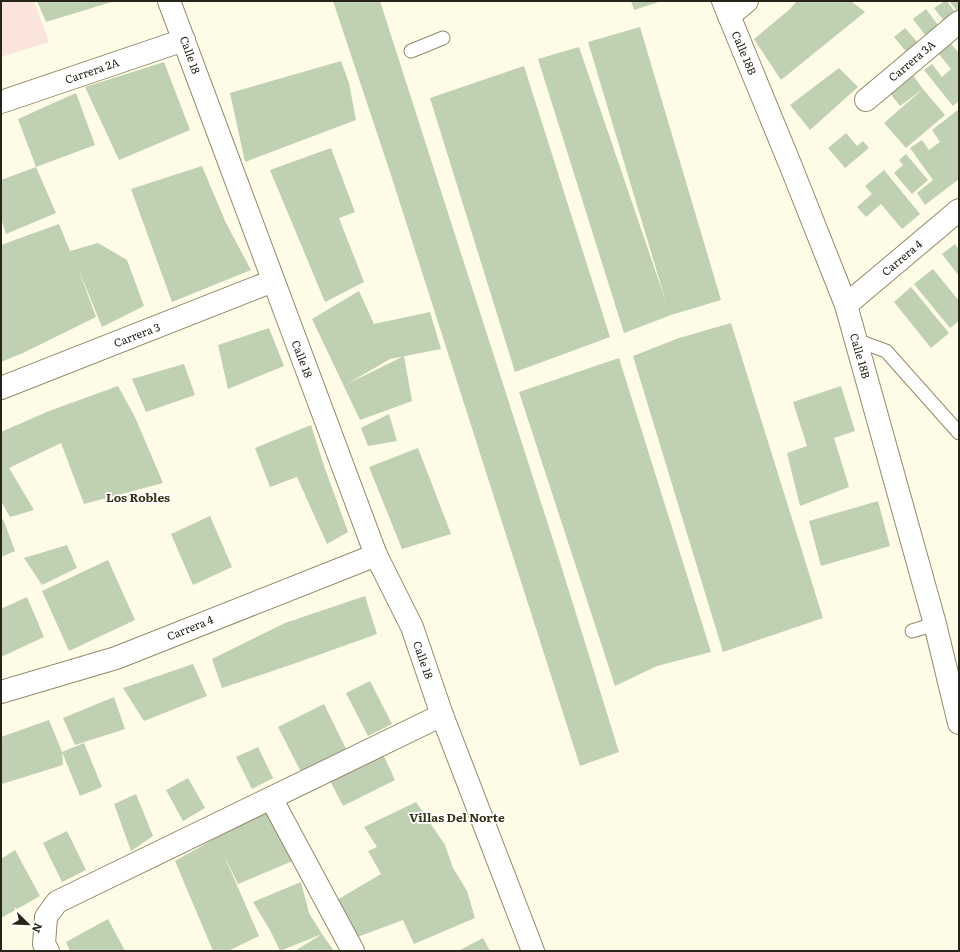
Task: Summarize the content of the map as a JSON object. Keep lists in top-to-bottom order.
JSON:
{
  "streets": {
    "street": [
      "Calle 18B",
      "Calle 18",
      "Carrera 3A",
      "Carrera 2A",
      "Carrera 4",
      "Carrera 3"
    ]
  },
  "crossings": [
    ["Calle 18B", "Carrera 4"],
    ["Calle 18", "Carrera 2A"],
    ["Calle 18", "Carrera 4"],
    ["Calle 18", "Carrera 3"]
  ],
  "districts": ["Los Robles", "Villas Del Norte"],
  "north": "bottom right"
}
